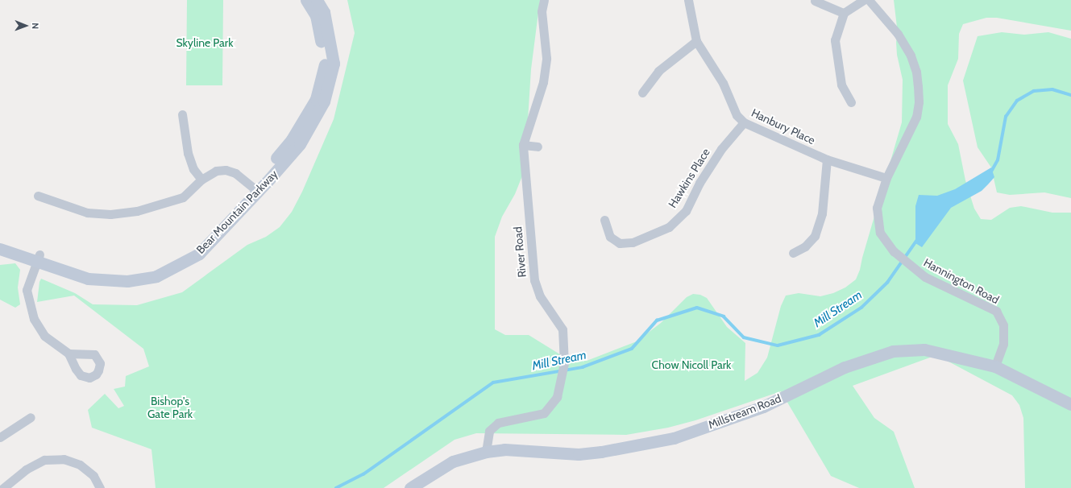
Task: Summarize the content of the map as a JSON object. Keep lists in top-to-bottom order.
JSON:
{
  "streets": {
    "street": [
      "Hanbury Place",
      "Hawkins Place",
      "Bear Mountain Parkway",
      "River Road",
      "Hannington Road",
      "Millstream Road"
    ]
  },
  "crossings": [
    ["Hanbury Place", "Hawkins Place"],
    ["Hanbury Place", "Hannington Road"],
    ["River Road", "Millstream Road"],
    ["Hannington Road", "Millstream Road"]
  ],
  "water": ["Mill Stream"],
  "parks": ["Skyline Park", "Chow Nicoll Park", "Bishop's Gate Park"],
  "north": "right"
}
